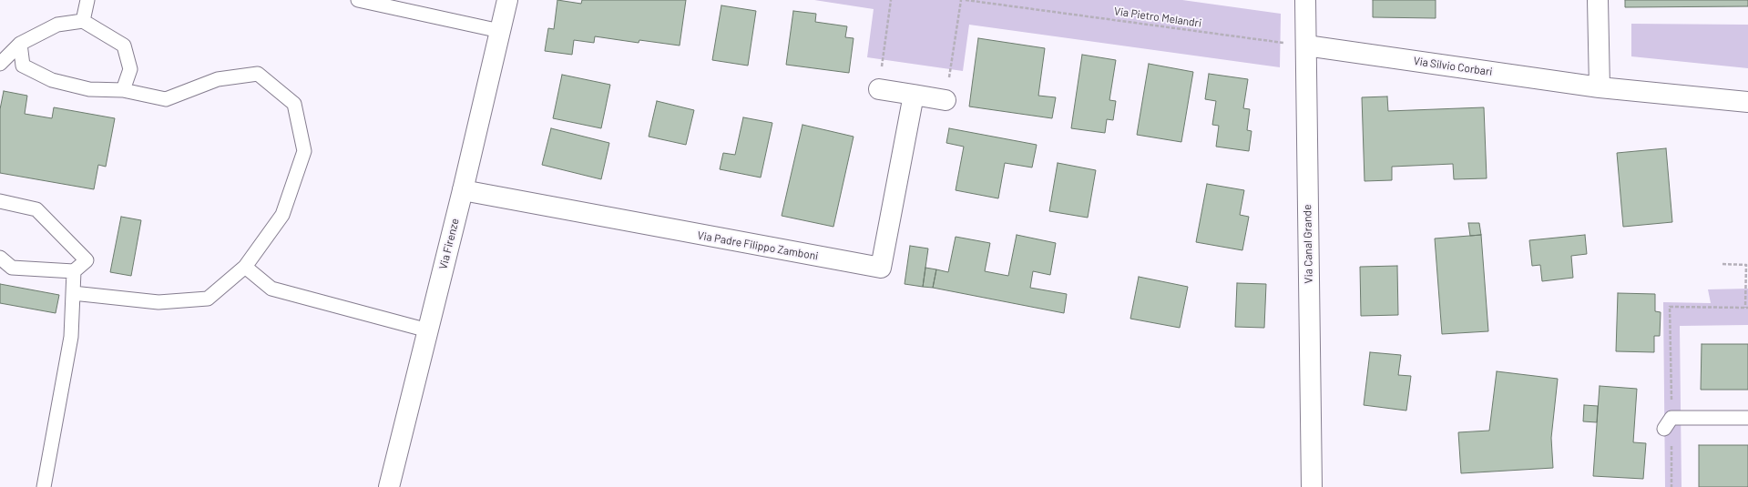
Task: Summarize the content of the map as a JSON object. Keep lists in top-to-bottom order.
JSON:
{
  "streets": {
    "street": [
      "Via Silvio Corbari",
      "Via Firenze",
      "Via Canal Grande",
      "Via Padre Filippo Zamboni"
    ],
    "path": ["Via Pietro Melandri"]
  },
  "crossings": [
    ["Via Silvio Corbari", "Via Canal Grande"],
    ["Via Firenze", "Via Padre Filippo Zamboni"]
  ]
}
